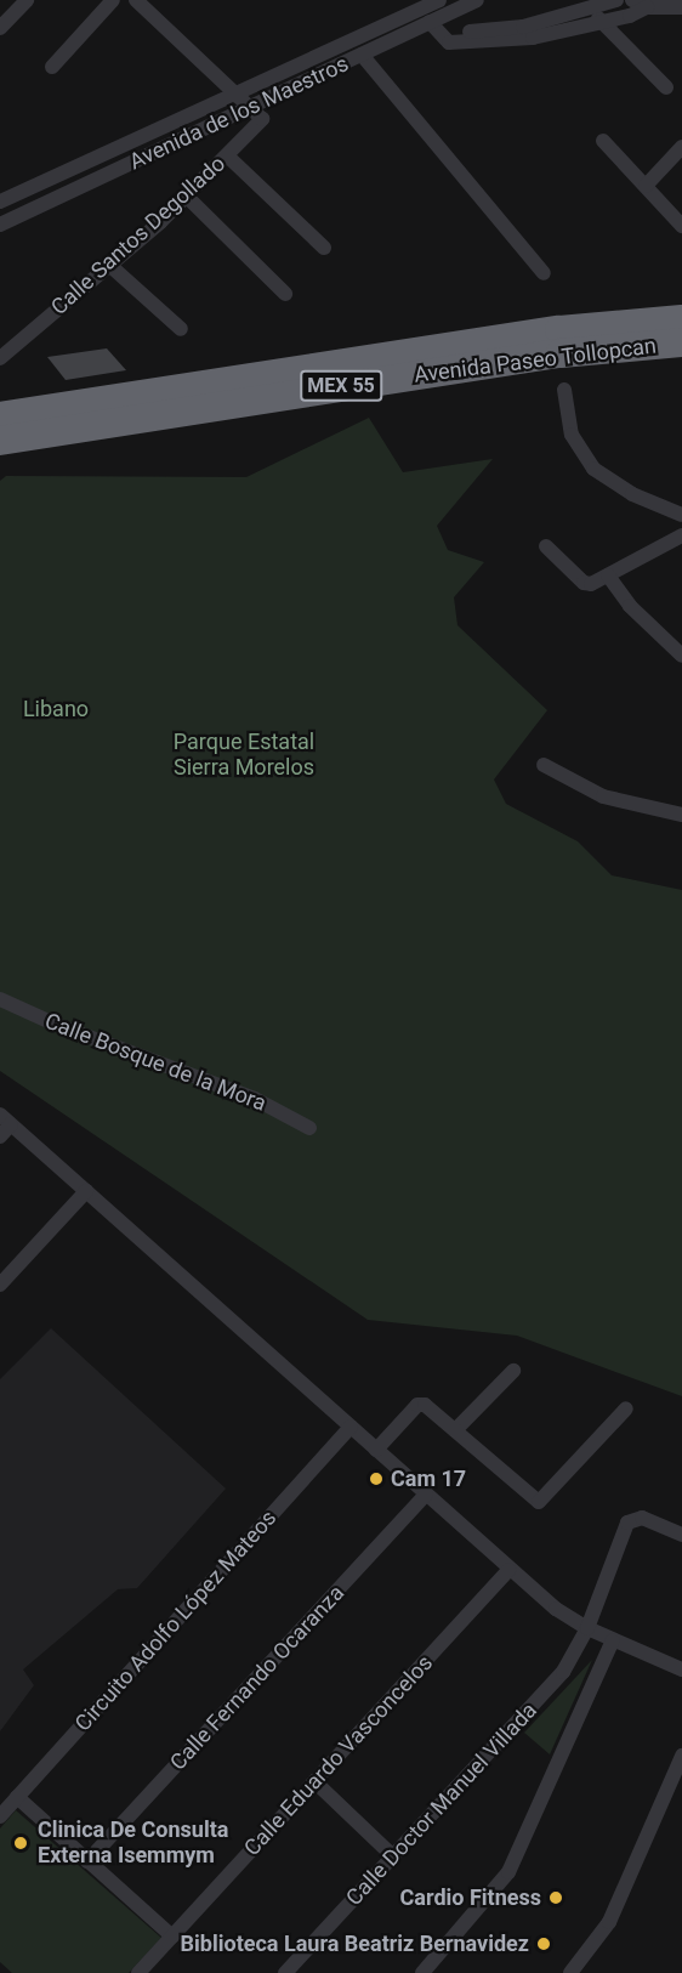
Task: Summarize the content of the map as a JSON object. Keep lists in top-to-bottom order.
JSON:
{
  "streets": {
    "highway": ["Avenida Paseo Tollopcan", "MEX 55"],
    "street": [
      "Avenida de los Maestros",
      "Calle Santos Degollado",
      "Calle Bosque de la Mora",
      "Circuito Adolfo López Mateos",
      "Calle Fernando Ocaranza",
      "Calle Eduardo Vasconcelos",
      "Calle Doctor Manuel Villada"
    ]
  },
  "crossings": [
    ["Avenida de los Maestros", "Calle Santos Degollado"]
  ],
  "parks": ["Libano", "Parque Estatal Sierra Morelos"],
  "places": [
    "Cam 17",
    "Clinica De Consulta Externa Isemmym",
    "Cardio Fitness",
    "Biblioteca Laura Beatriz Bernavidez"
  ]
}
